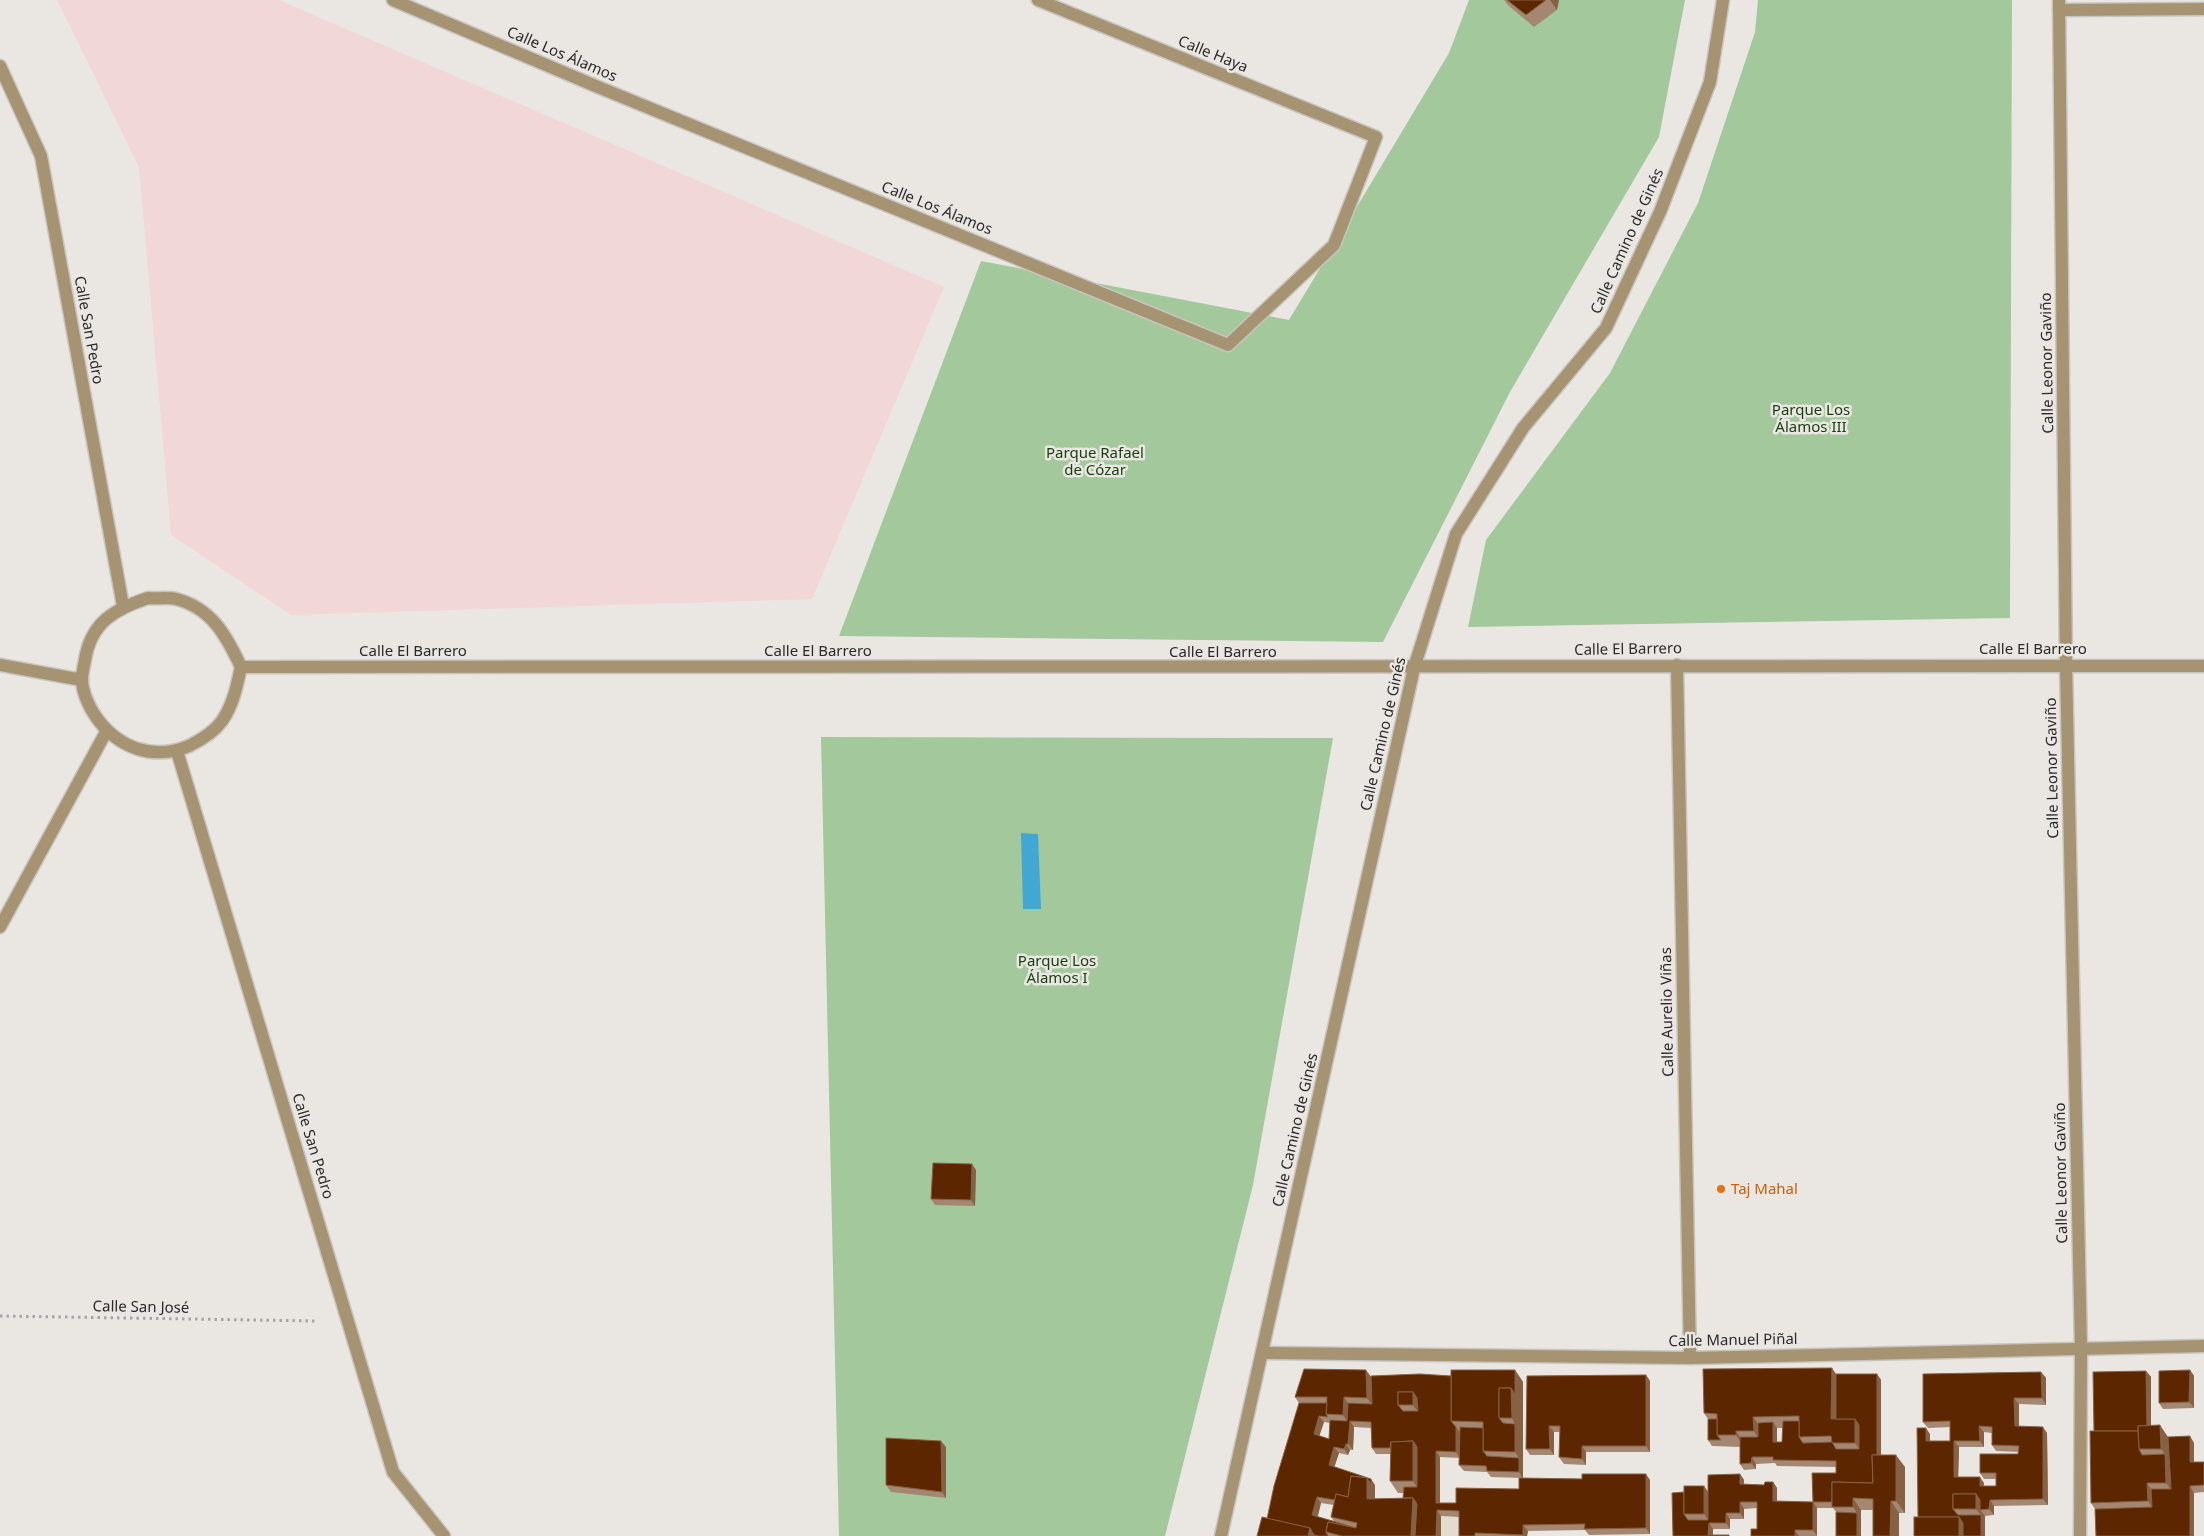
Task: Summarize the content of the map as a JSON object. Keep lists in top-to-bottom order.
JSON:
{
  "streets": {
    "street": [
      "Calle Los Álamos",
      "Calle Haya",
      "Calle Camino de Ginés",
      "Calle San Pedro",
      "Calle Leonor Gaviño",
      "Calle El Barrero",
      "Calle Aurelio Viñas",
      "Calle Manuel Piñal"
    ],
    "path": ["Calle San José"]
  },
  "crossings": [
    ["Calle Los Álamos", "Calle Haya"],
    ["Calle Camino de Ginés", "Calle El Barrero"],
    ["Calle Camino de Ginés", "Calle Manuel Piñal"],
    ["Calle San Pedro", "Calle El Barrero"],
    ["Calle Leonor Gaviño", "Calle El Barrero"],
    ["Calle Leonor Gaviño", "Calle Manuel Piñal"],
    ["Calle El Barrero", "Calle Aurelio Viñas"],
    ["Calle Aurelio Viñas", "Calle Manuel Piñal"]
  ],
  "parks": ["Parque Los Álamos III", "Parque Rafael de Cózar", "Parque Los Álamos I"],
  "places": ["Taj Mahal"]
}
